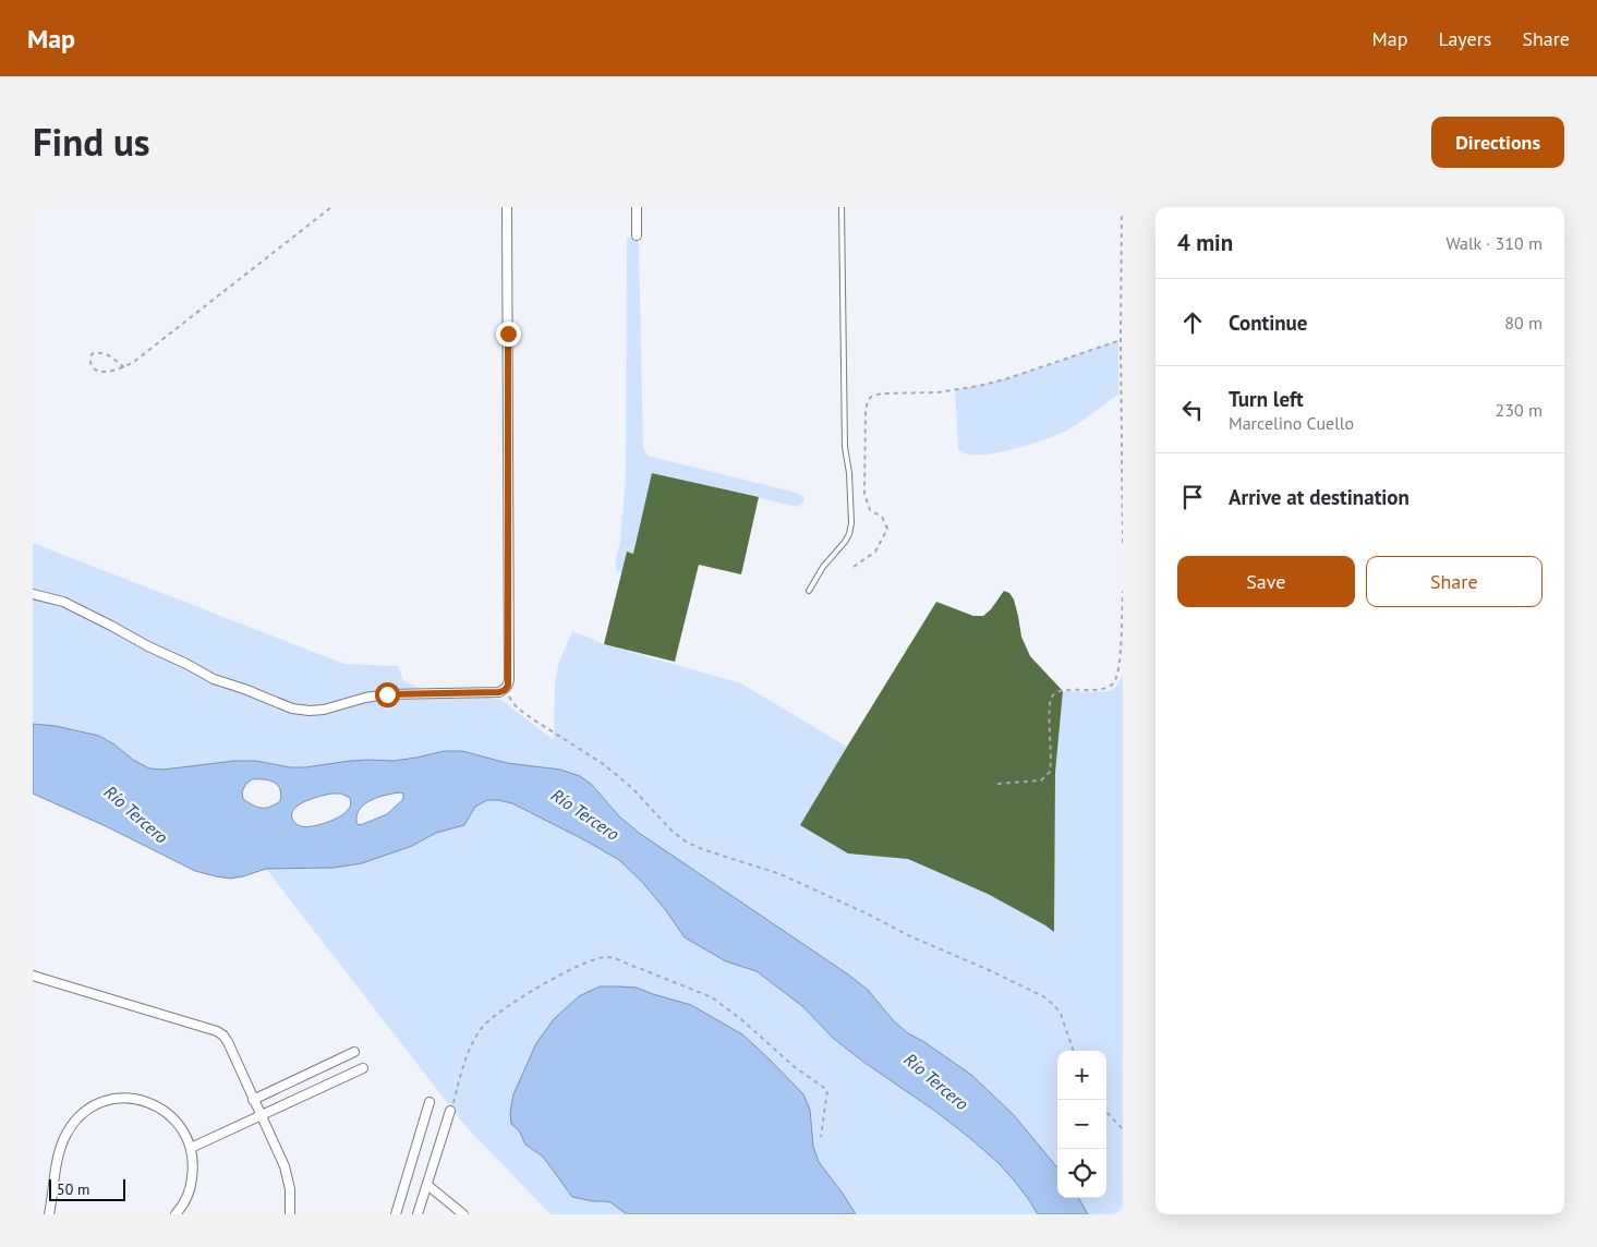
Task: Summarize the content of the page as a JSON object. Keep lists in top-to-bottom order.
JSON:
{
  "water": ["Río Tercero"],
  "scale_bar": "50 m",
  "page": {
    "header": "Map",
    "nav": ["Map", "Layers", "Share"],
    "title": "Find us",
    "buttons": [
      "Directions",
      ["Save", "Share"]
    ],
    "heading": ["4 min", "Walk · 310 m"],
    "list": [
      ["Continue", "80 m"],
      ["Turn left", "Marcelino Cuello", "230 m"],
      "Arrive at destination"
    ],
    "map_buttons": ["+", "−"],
    "scale": "50 m"
  }
}
